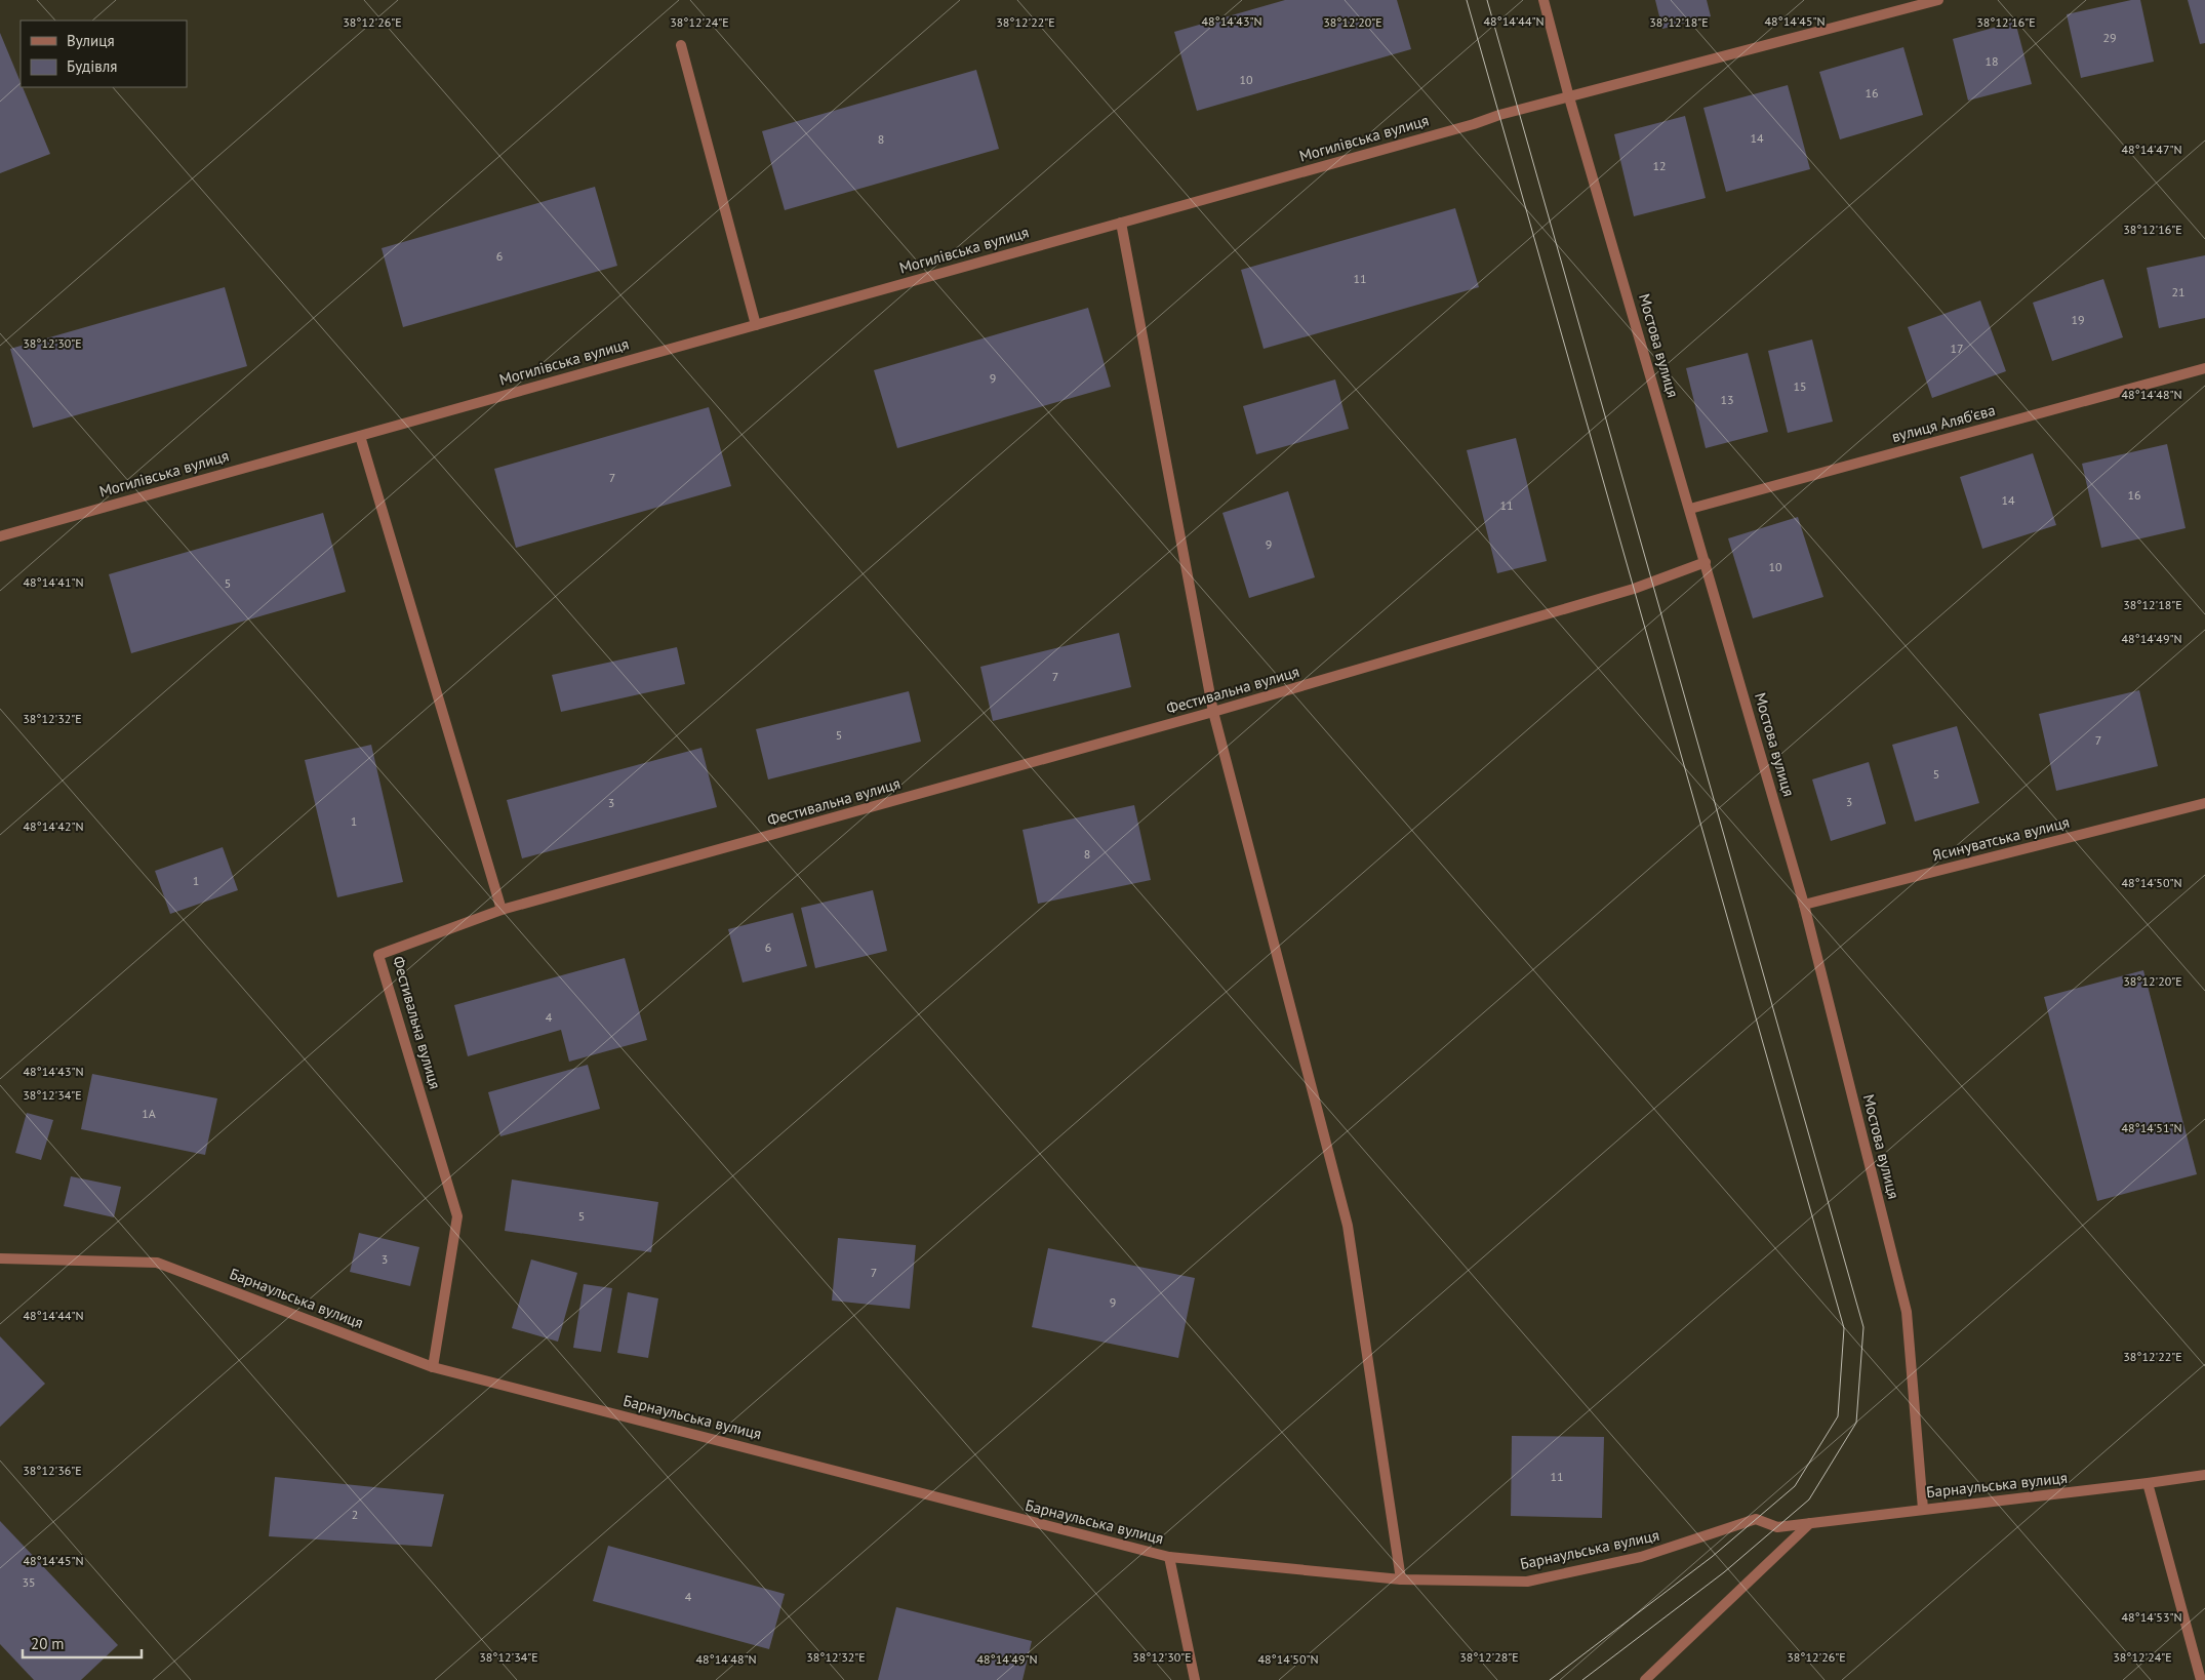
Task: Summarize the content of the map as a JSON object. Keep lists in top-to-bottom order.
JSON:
{
  "streets": {
    "street": [
      "Могилівська вулиця",
      "Мостова вулиця",
      "вулиця Аляб'єва",
      "Фестивальна вулиця",
      "Ясинуватська вулиця",
      "Барнаульська вулиця"
    ]
  },
  "crossings": [
    ["Могилівська вулиця", "Мостова вулиця"],
    ["Мостова вулиця", "вулиця Аляб'єва"],
    ["Мостова вулиця", "Фестивальна вулиця"],
    ["Мостова вулиця", "Ясинуватська вулиця"],
    ["Мостова вулиця", "Барнаульська вулиця"],
    ["Фестивальна вулиця", "Барнаульська вулиця"]
  ],
  "house_numbers": [
    "29",
    "18",
    "10",
    "16",
    "14",
    "8",
    "12",
    "6",
    "11",
    "21",
    "19",
    "17",
    "9",
    "15",
    "13",
    "7",
    "16",
    "14",
    "11",
    "9",
    "10",
    "5",
    "7",
    "5",
    "7",
    "5",
    "3",
    "3",
    "1",
    "8",
    "1",
    "6",
    "4",
    "1А",
    "5",
    "3",
    "7",
    "9",
    "11",
    "2",
    "35",
    "4"
  ],
  "legend": ["Вулиця", "Будівля"],
  "scale_bar": "20 m",
  "coordinates": [
    "48°14'43\"N",
    "48°14'44\"N",
    "48°14'45\"N",
    "38°12'26\"E",
    "38°12'24\"E",
    "38°12'22\"E",
    "38°12'18\"E",
    "38°12'16\"E",
    "38°12'20\"E",
    "48°14'47\"N",
    "38°12'30\"E",
    "48°14'48\"N",
    "48°14'41\"N",
    "48°14'49\"N",
    "38°12'32\"E",
    "48°14'42\"N",
    "48°14'50\"N",
    "38°12'34\"E",
    "48°14'51\"N",
    "38°12'36\"E",
    "48°14'53\"N",
    "38°12'28\"E"
  ]
}
